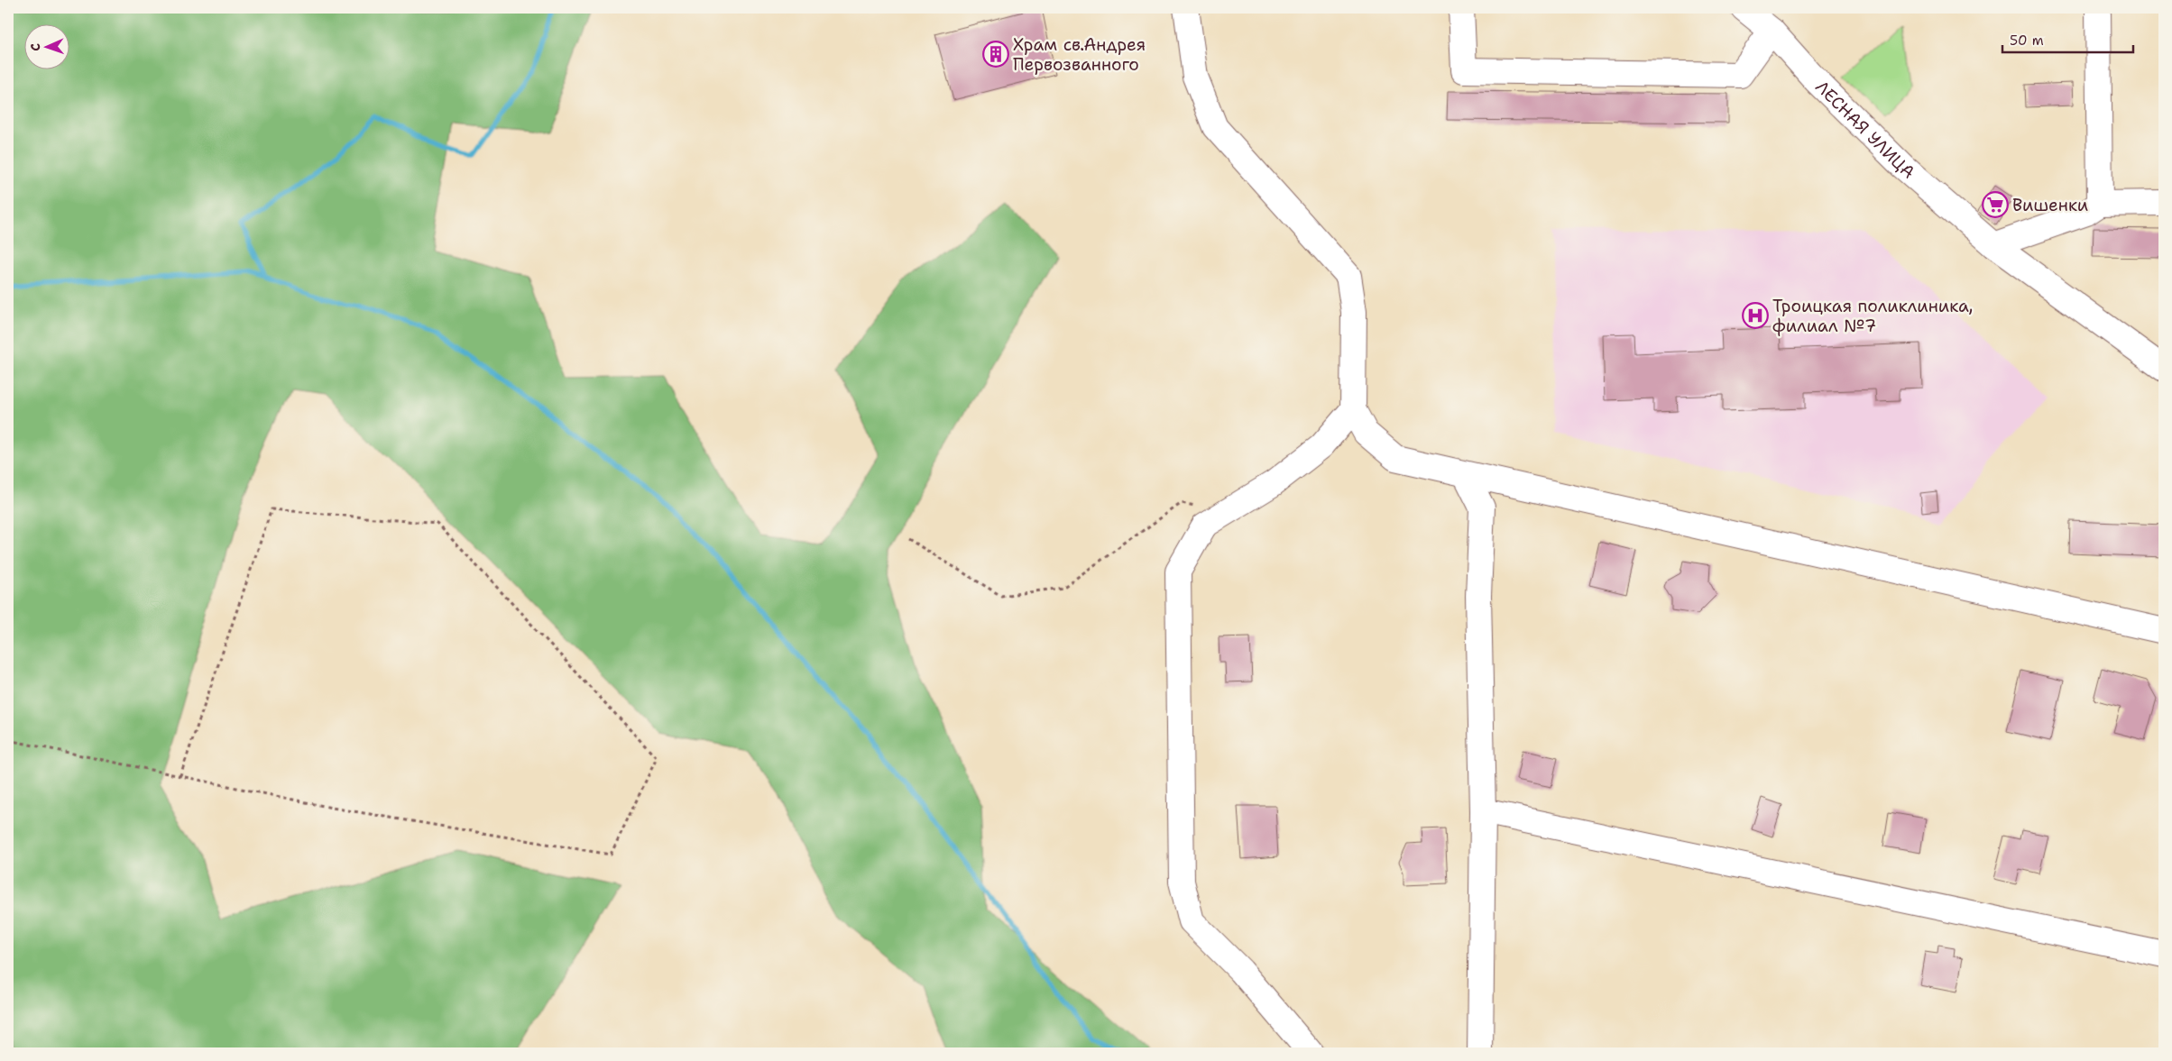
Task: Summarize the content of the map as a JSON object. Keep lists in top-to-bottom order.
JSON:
{
  "streets": {
    "street": ["ЛЕСНАЯ УЛИЦА"]
  },
  "places": {
    "building": ["Храм св.Андрея Первозванного"],
    "supermarket": ["Вишенки"],
    "hospital": ["Троицкая поликлиника, филиал №7"]
  },
  "scale_bar": "50 m",
  "north": "left"
}
